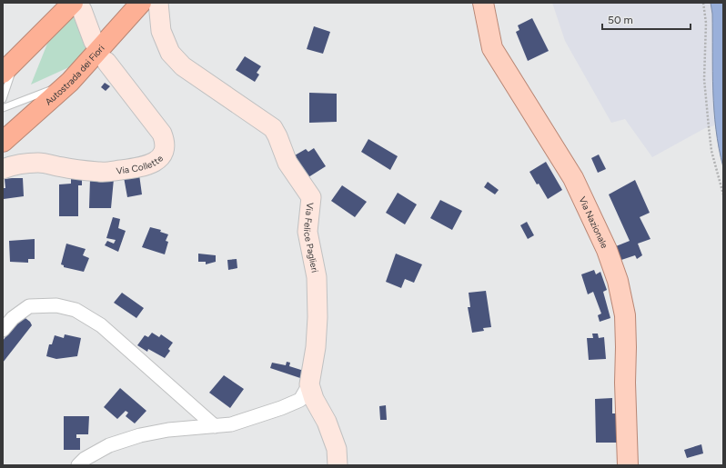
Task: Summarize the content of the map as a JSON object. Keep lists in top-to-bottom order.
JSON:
{
  "streets": {
    "highway": ["Autostrada dei Fiori"],
    "main road": ["Via Nazionale"],
    "street": ["Via Collette", "Via Felice Paglieri"]
  },
  "scale_bar": "50 m"
}
